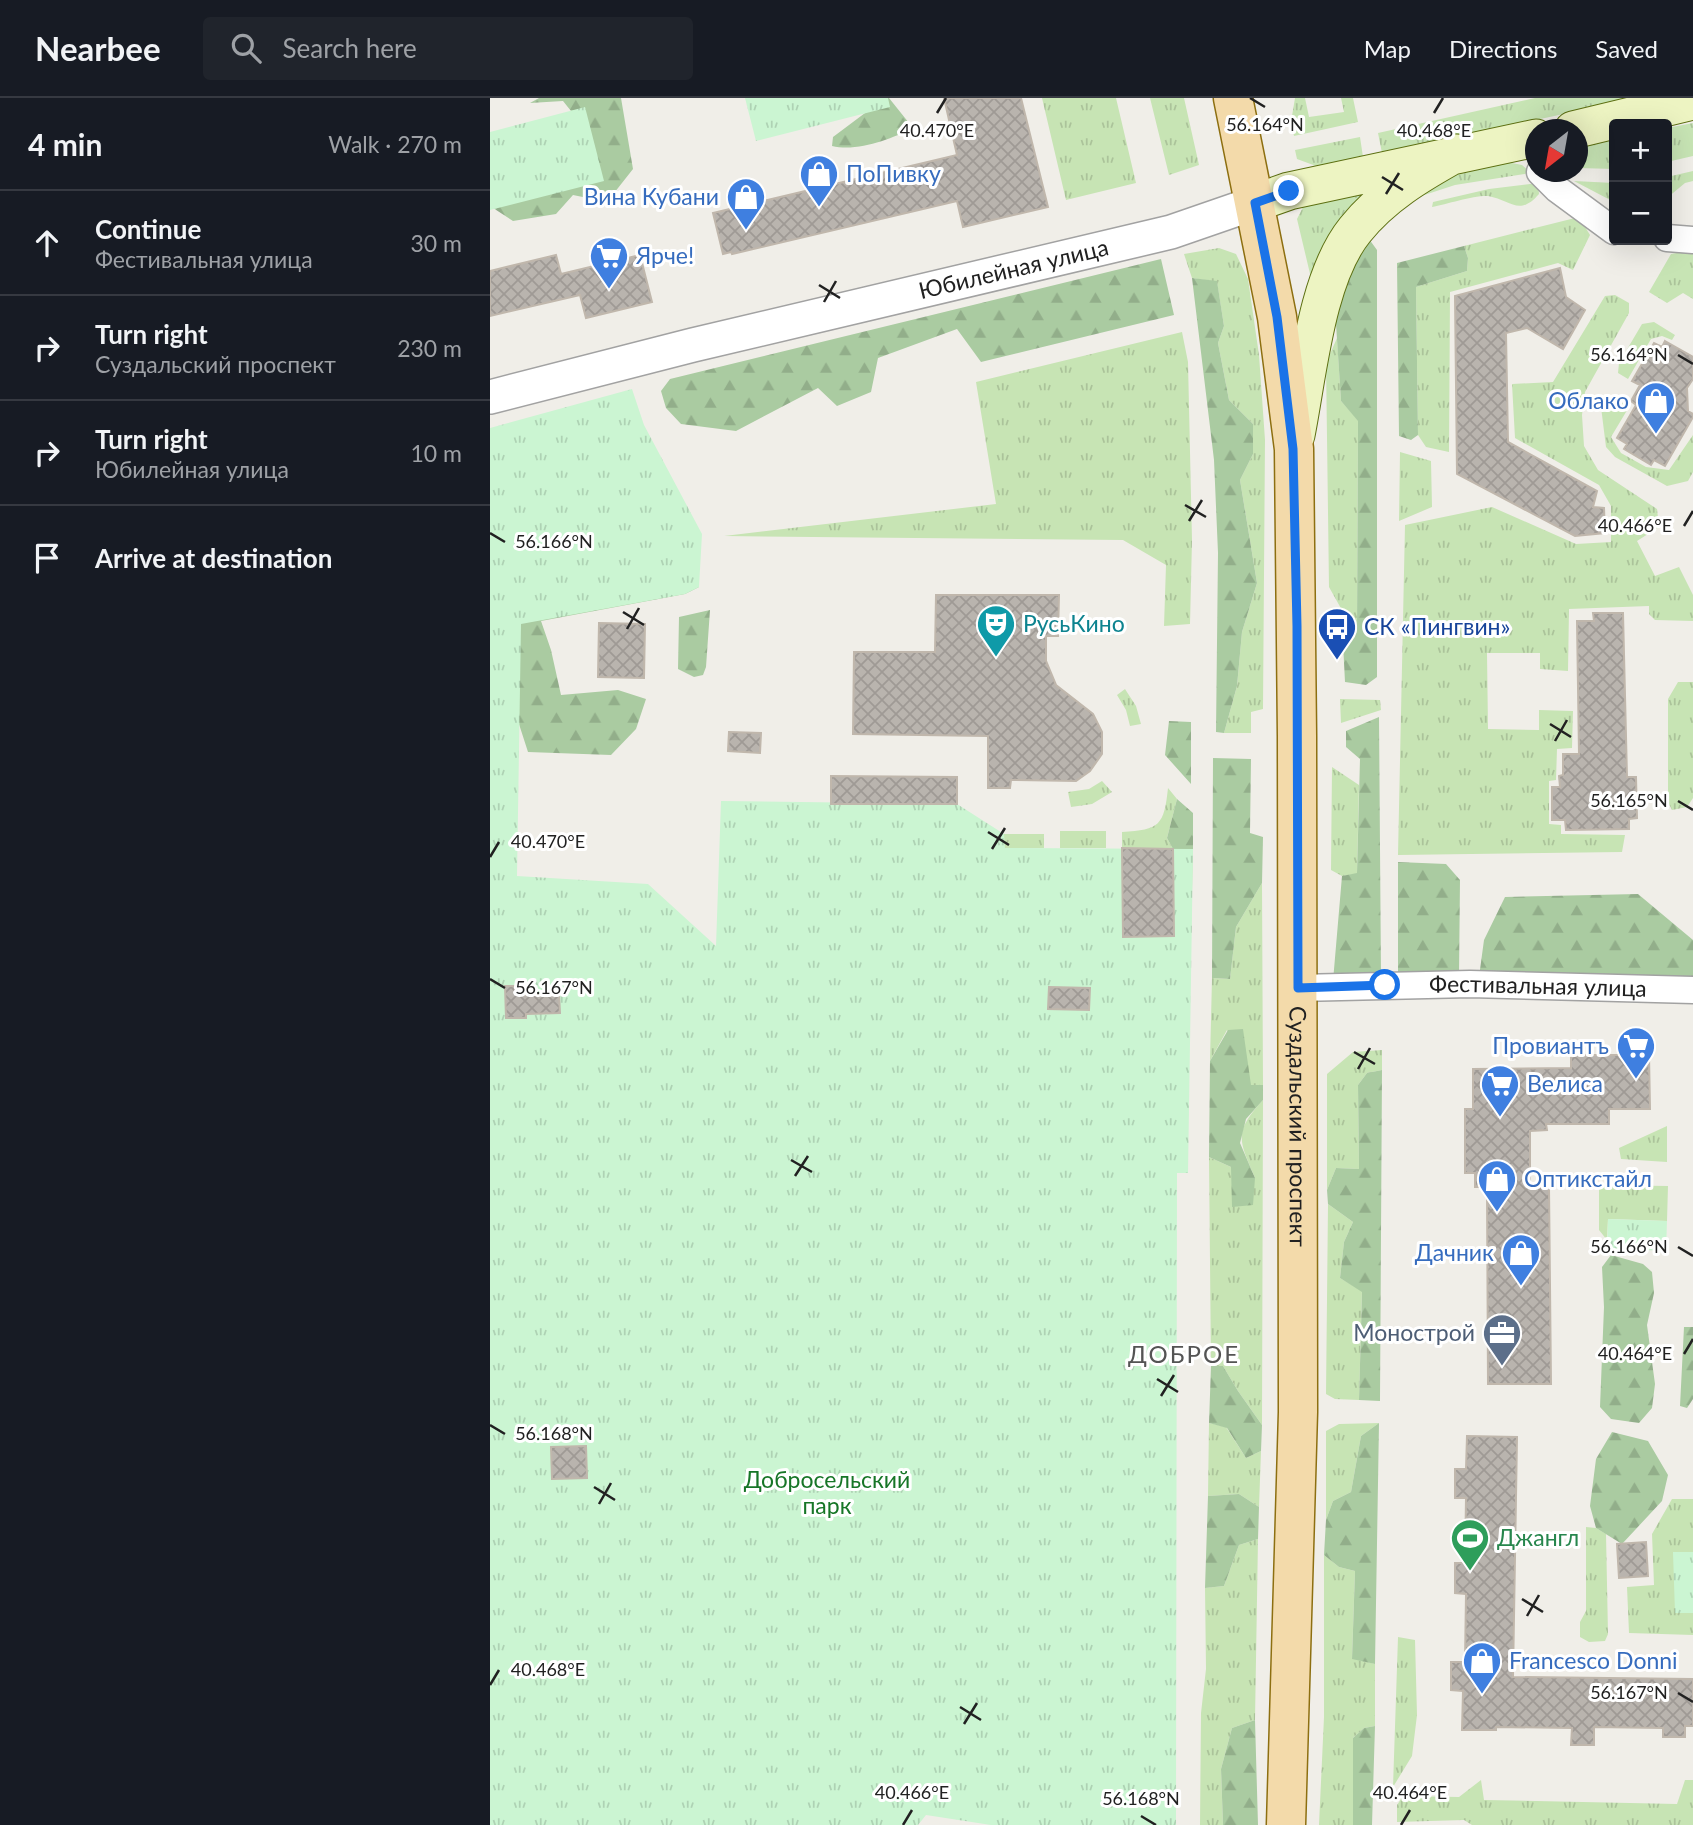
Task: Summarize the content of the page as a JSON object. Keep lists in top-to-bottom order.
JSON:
{
  "streets": {
    "main road": ["Юбилейная улица", "Суздальский проспект"],
    "street": ["Фестивальная улица"]
  },
  "crossings": [
    ["Юбилейная улица", "Суздальский проспект"],
    ["Фестивальная улица", "Суздальский проспект"]
  ],
  "districts": ["ДОБРОЕ"],
  "parks": ["Добросельский парк"],
  "places": {
    "shop": [
      "ПоПивку",
      "Вина Кубани",
      "Облако",
      "Оптикстайл",
      "Дачник",
      "Francesco Donni"
    ],
    "supermarket": ["Ярче!", "Провиантъ", "Велиса"],
    "theatre": ["РусьКино"],
    "bus stop": ["СК «Пингвин»"],
    "office": ["Монострой"],
    "sports": ["Джангл"]
  },
  "north": "bottom left",
  "page": {
    "header": "Nearbee",
    "search": "Search here",
    "nav": ["Map", "Directions", "Saved"],
    "heading": ["4 min", "Walk · 270 m"],
    "map_buttons": ["+", "−"],
    "list": [
      ["Continue", "Фестивальная улица", "30 m"],
      ["Turn right", "Суздальский проспект", "230 m"],
      ["Turn right", "Юбилейная улица", "10 m"],
      "Arrive at destination"
    ]
  },
  "coordinates": [
    "56.164°N",
    "40.468°E",
    "40.470°E",
    "40.466°E",
    "56.166°N",
    "56.165°N",
    "56.167°N",
    "40.464°E",
    "56.168°N"
  ]
}
